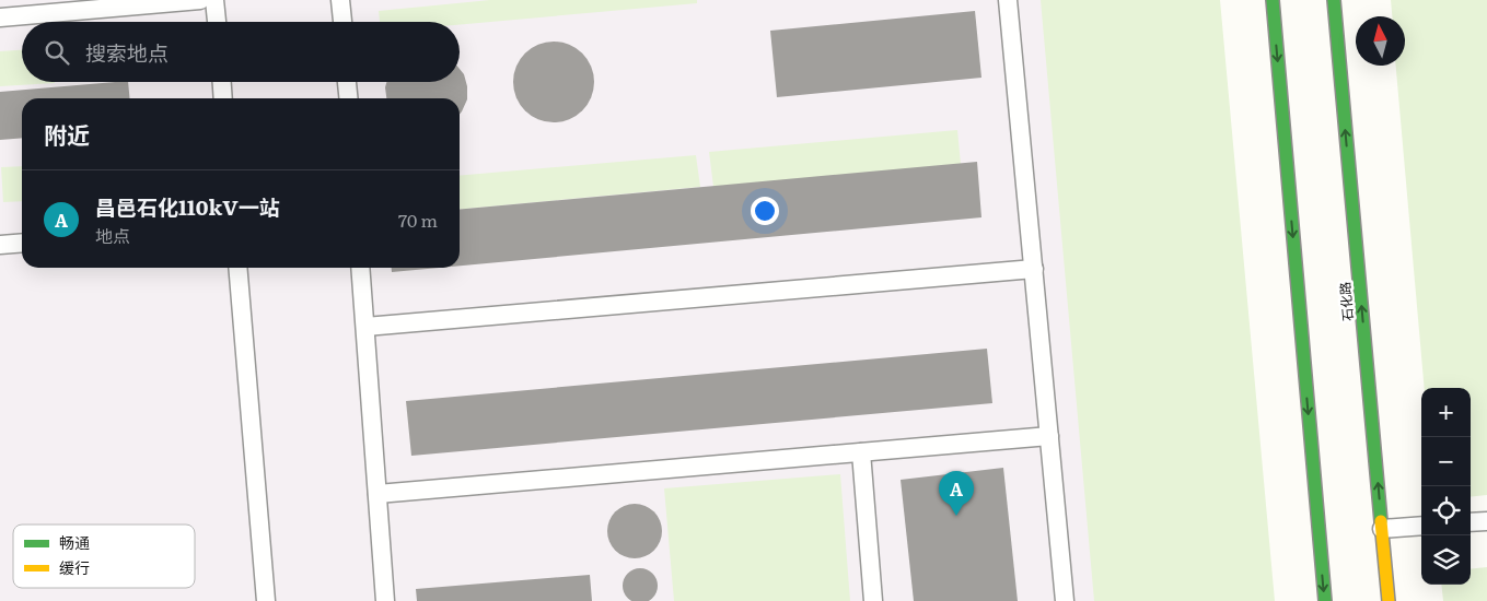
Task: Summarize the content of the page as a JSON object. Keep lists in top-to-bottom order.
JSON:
{
  "streets": {
    "main road": ["石化路"]
  },
  "legend": ["畅通", "缓行"],
  "north": "top",
  "page": {
    "search": "搜索地点",
    "heading": "附近",
    "list": [
      {
        "mark": "A",
        "name": "昌邑石化110kV一站",
        "note": "地点",
        "value": "70 m"
      }
    ],
    "map_buttons": ["+", "−"],
    "pins": "A"
  }
}
